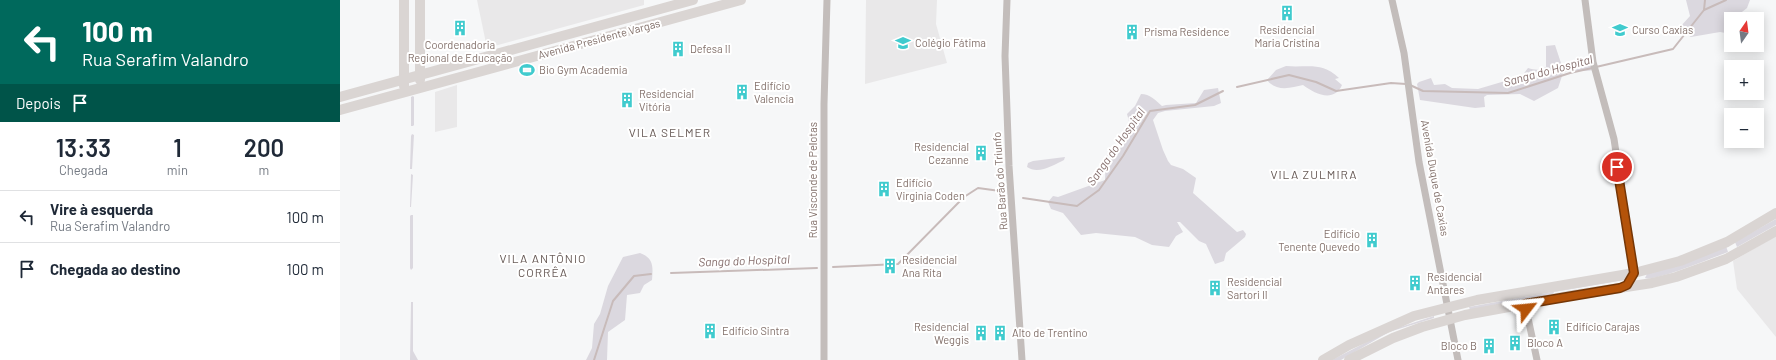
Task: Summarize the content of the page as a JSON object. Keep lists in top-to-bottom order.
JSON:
{
  "streets": {
    "main road": ["Avenida Presidente Vargas"],
    "street": ["Avenida Duque de Caxias", "Rua Visconde de Pelotas", "Rua Barão do Triunfo"]
  },
  "districts": ["VILA SELMER", "VILA ZULMIRA", "VILA ANTÔNIO CORRÊA"],
  "water": ["Sanga do Hospital"],
  "places": {
    "building": [
      "Residencial Maria Cristina",
      "Coordenadoria Regional de Educação",
      "Prisma Residence",
      "Defesa II",
      "Edifício Valencia",
      "Residencial Vitória",
      "Residencial Cezanne",
      "Edifício Virginia Coden",
      "Edifício Tenente Quevedo",
      "Residencial Ana Rita",
      "Residencial Antares",
      "Residencial Sartori II",
      "Edifício Carajas",
      "Edifício Sintra",
      "Residencial Weggis",
      "Alto de Trentino",
      "Bloco A",
      "Bloco B"
    ],
    "school or university": ["Curso Caxias", "Colégio Fátima"],
    "sports": ["Bio Gym Academia"]
  },
  "north": "top",
  "page": {
    "turn": ["100 m", "Rua Serafim Valandro"],
    "map_buttons": ["+", "−"],
    "then": "Depois",
    "eta": [
      "13:33",
      "Chegada",
      "1",
      "min",
      "200",
      "m"
    ],
    "list": [
      {
        "name": "Vire à esquerda",
        "note": "Rua Serafim Valandro",
        "value": "100 m"
      },
      {
        "name": "Chegada ao destino",
        "value": "100 m"
      }
    ]
  }
}
